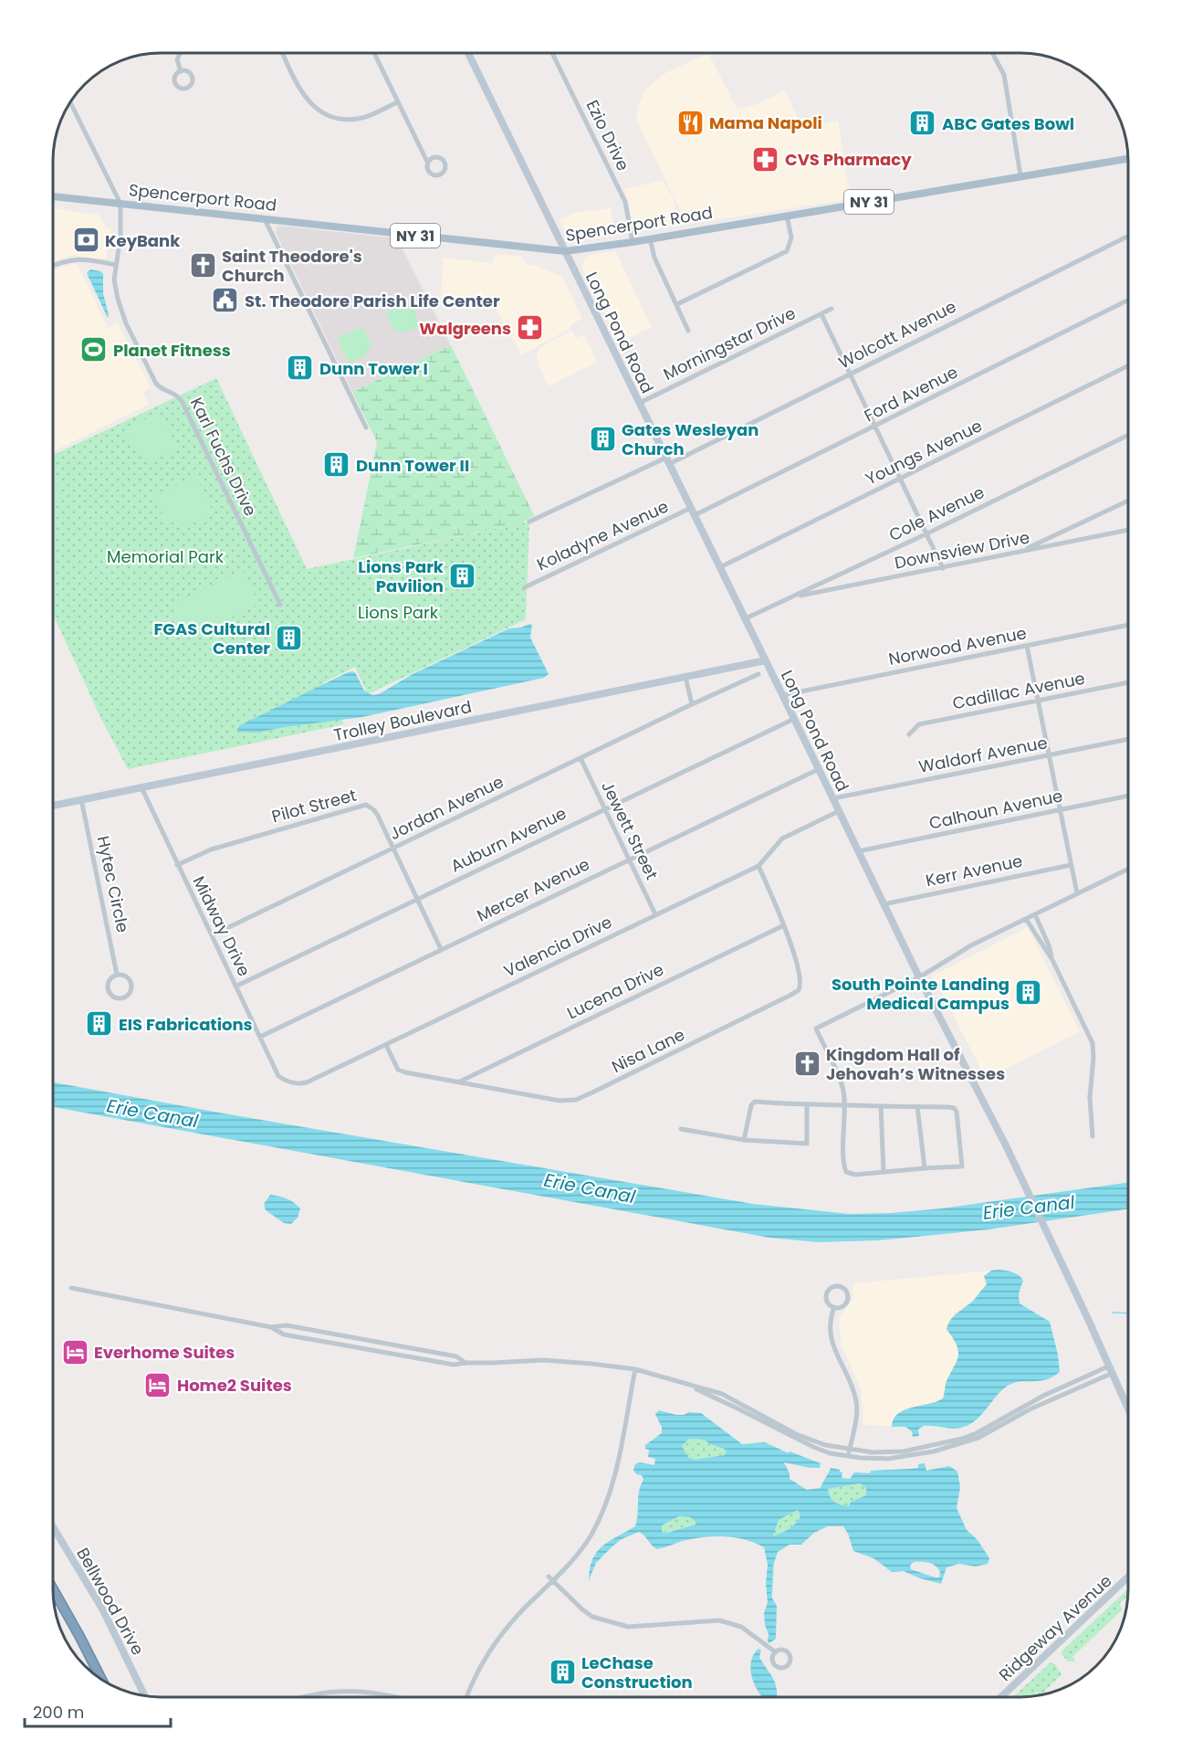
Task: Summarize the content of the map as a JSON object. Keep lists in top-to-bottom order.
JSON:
{
  "streets": {
    "main road": [
      "Spencerport Road",
      "NY 31",
      "Long Pond Road",
      "Trolley Boulevard",
      "Bellwood Drive",
      "Ridgeway Avenue"
    ],
    "street": [
      "Ezio Drive",
      "Wolcott Avenue",
      "Morningstar Drive",
      "Ford Avenue",
      "Youngs Avenue",
      "Karl Fuchs Drive",
      "Cole Avenue",
      "Koladyne Avenue",
      "Downsview Drive",
      "Norwood Avenue",
      "Cadillac Avenue",
      "Waldorf Avenue",
      "Pilot Street",
      "Jordan Avenue",
      "Calhoun Avenue",
      "Jewett Street",
      "Auburn Avenue",
      "Kerr Avenue",
      "Hytec Circle",
      "Mercer Avenue",
      "Midway Drive",
      "Valencia Drive",
      "Lucena Drive",
      "Nisa Lane"
    ]
  },
  "crossings": [
    ["Ezio Drive", "Spencerport Road"],
    ["Spencerport Road", "Long Pond Road"],
    ["Spencerport Road", "Karl Fuchs Drive"],
    ["Long Pond Road", "Wolcott Avenue"],
    ["Long Pond Road", "Morningstar Drive"],
    ["Long Pond Road", "Ford Avenue"],
    ["Long Pond Road", "Youngs Avenue"],
    ["Long Pond Road", "Cole Avenue"],
    ["Long Pond Road", "Koladyne Avenue"],
    ["Long Pond Road", "Norwood Avenue"],
    ["Long Pond Road", "Trolley Boulevard"],
    ["Long Pond Road", "Waldorf Avenue"],
    ["Long Pond Road", "Calhoun Avenue"],
    ["Long Pond Road", "Auburn Avenue"],
    ["Long Pond Road", "Kerr Avenue"],
    ["Long Pond Road", "Mercer Avenue"],
    ["Long Pond Road", "Valencia Drive"],
    ["Ford Avenue", "Koladyne Avenue"],
    ["Cole Avenue", "Downsview Drive"],
    ["Trolley Boulevard", "Hytec Circle"],
    ["Trolley Boulevard", "Midway Drive"],
    ["Pilot Street", "Jordan Avenue"],
    ["Pilot Street", "Auburn Avenue"],
    ["Pilot Street", "Mercer Avenue"],
    ["Pilot Street", "Midway Drive"],
    ["Jordan Avenue", "Jewett Street"],
    ["Jordan Avenue", "Midway Drive"],
    ["Jewett Street", "Auburn Avenue"],
    ["Jewett Street", "Mercer Avenue"],
    ["Jewett Street", "Valencia Drive"],
    ["Auburn Avenue", "Midway Drive"],
    ["Mercer Avenue", "Midway Drive"],
    ["Midway Drive", "Valencia Drive"],
    ["Valencia Drive", "Nisa Lane"],
    ["Lucena Drive", "Nisa Lane"]
  ],
  "water": ["Erie Canal"],
  "parks": ["Memorial Park", "Lions Park"],
  "places": {
    "restaurant": ["Mama Napoli"],
    "building": [
      "ABC Gates Bowl",
      "Dunn Tower I",
      "Gates Wesleyan Church",
      "Dunn Tower II",
      "Lions Park Pavilion",
      "FGAS Cultural Center",
      "South Pointe Landing Medical Campus",
      "EIS Fabrications",
      "LeChase Construction"
    ],
    "pharmacy": ["CVS Pharmacy", "Walgreens"],
    "bank": ["KeyBank"],
    "church": ["Saint Theodore's Church", "Kingdom Hall of Jehovah’s Witnesses"],
    "public building": ["St. Theodore Parish Life Center"],
    "sports": ["Planet Fitness"],
    "hotel": ["Everhome Suites", "Home2 Suites"]
  },
  "scale_bar": "200 m"
}
